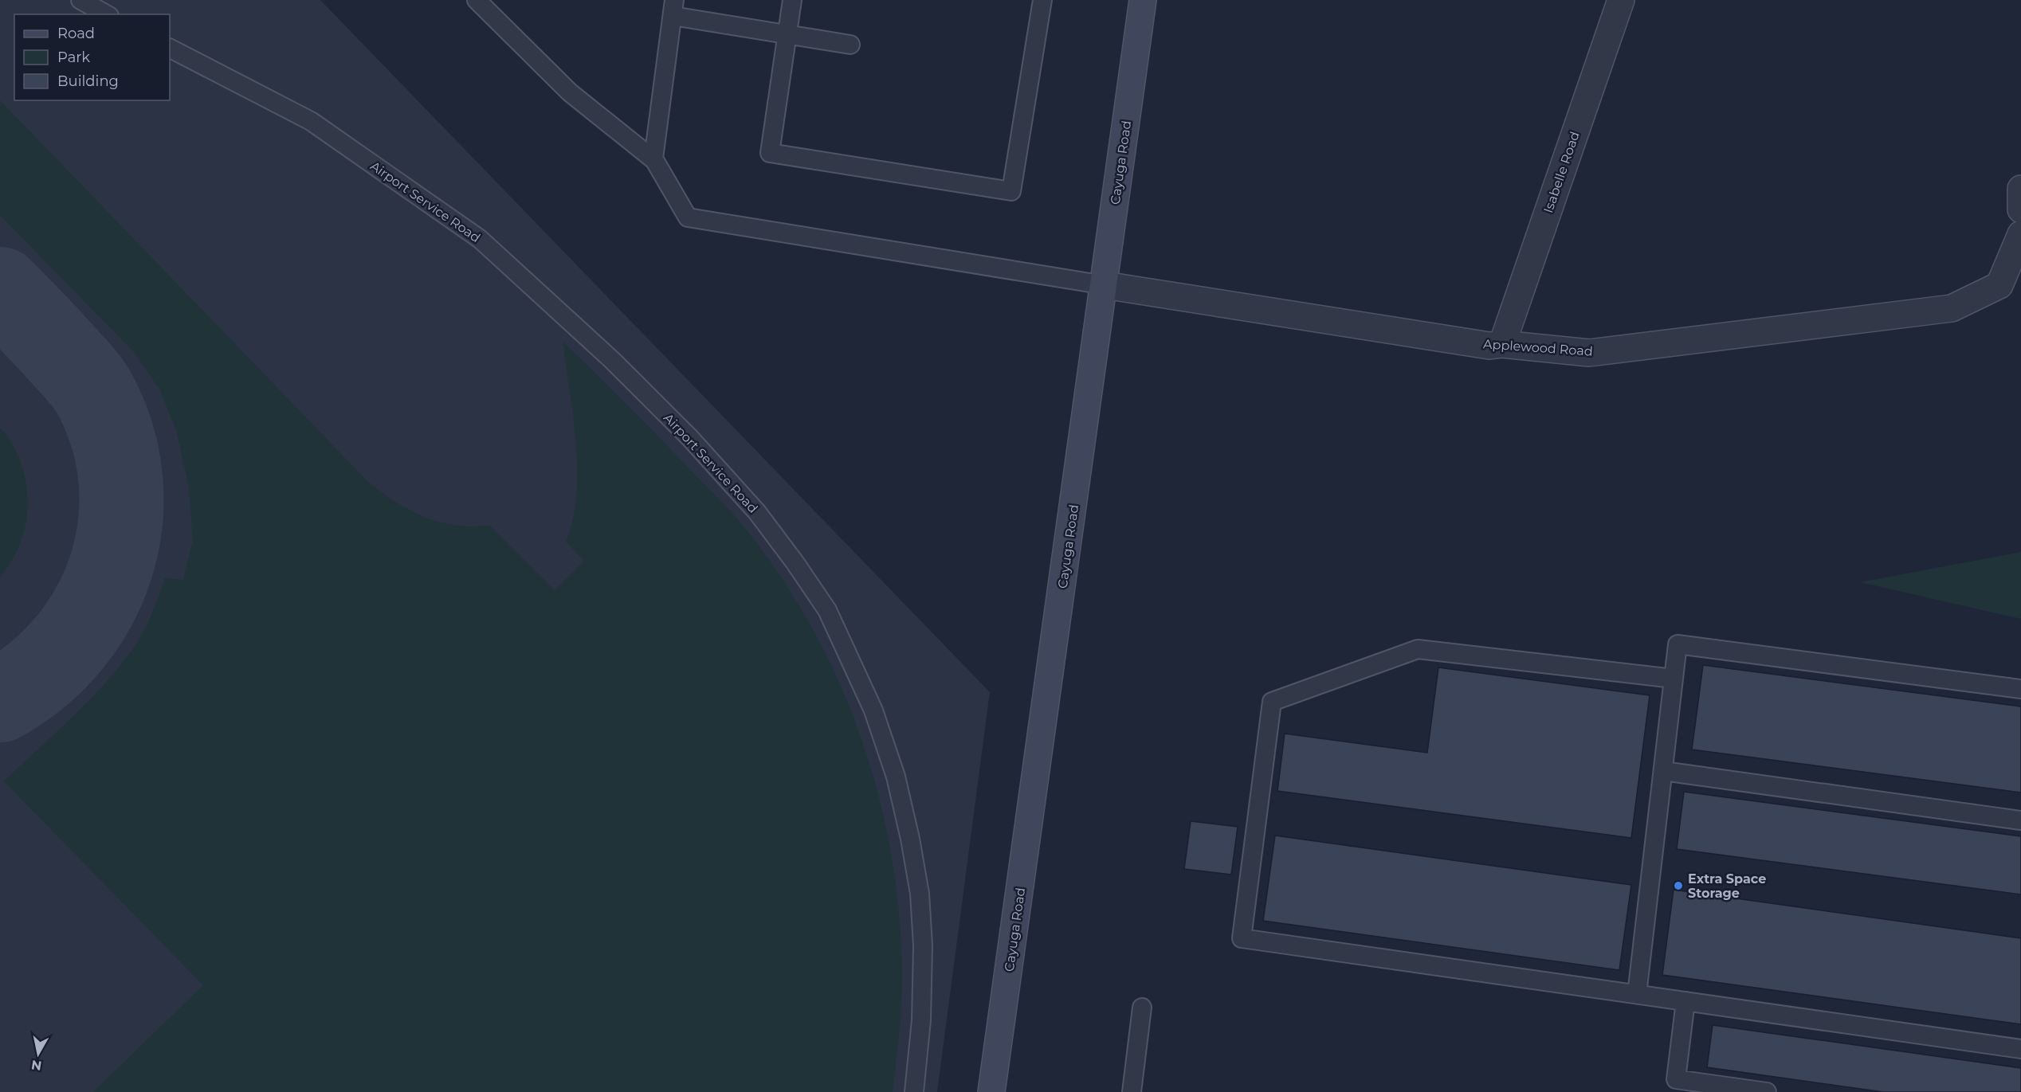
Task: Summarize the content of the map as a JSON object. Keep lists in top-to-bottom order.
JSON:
{
  "streets": {
    "main road": ["Cayuga Road"],
    "street": ["Isabelle Road", "Applewood Road"],
    "lane": ["Airport Service Road"]
  },
  "crossings": [
    ["Cayuga Road", "Applewood Road"],
    ["Isabelle Road", "Applewood Road"]
  ],
  "places": ["Extra Space Storage"],
  "legend": ["Road", "Park", "Building"],
  "north": "bottom"
}
